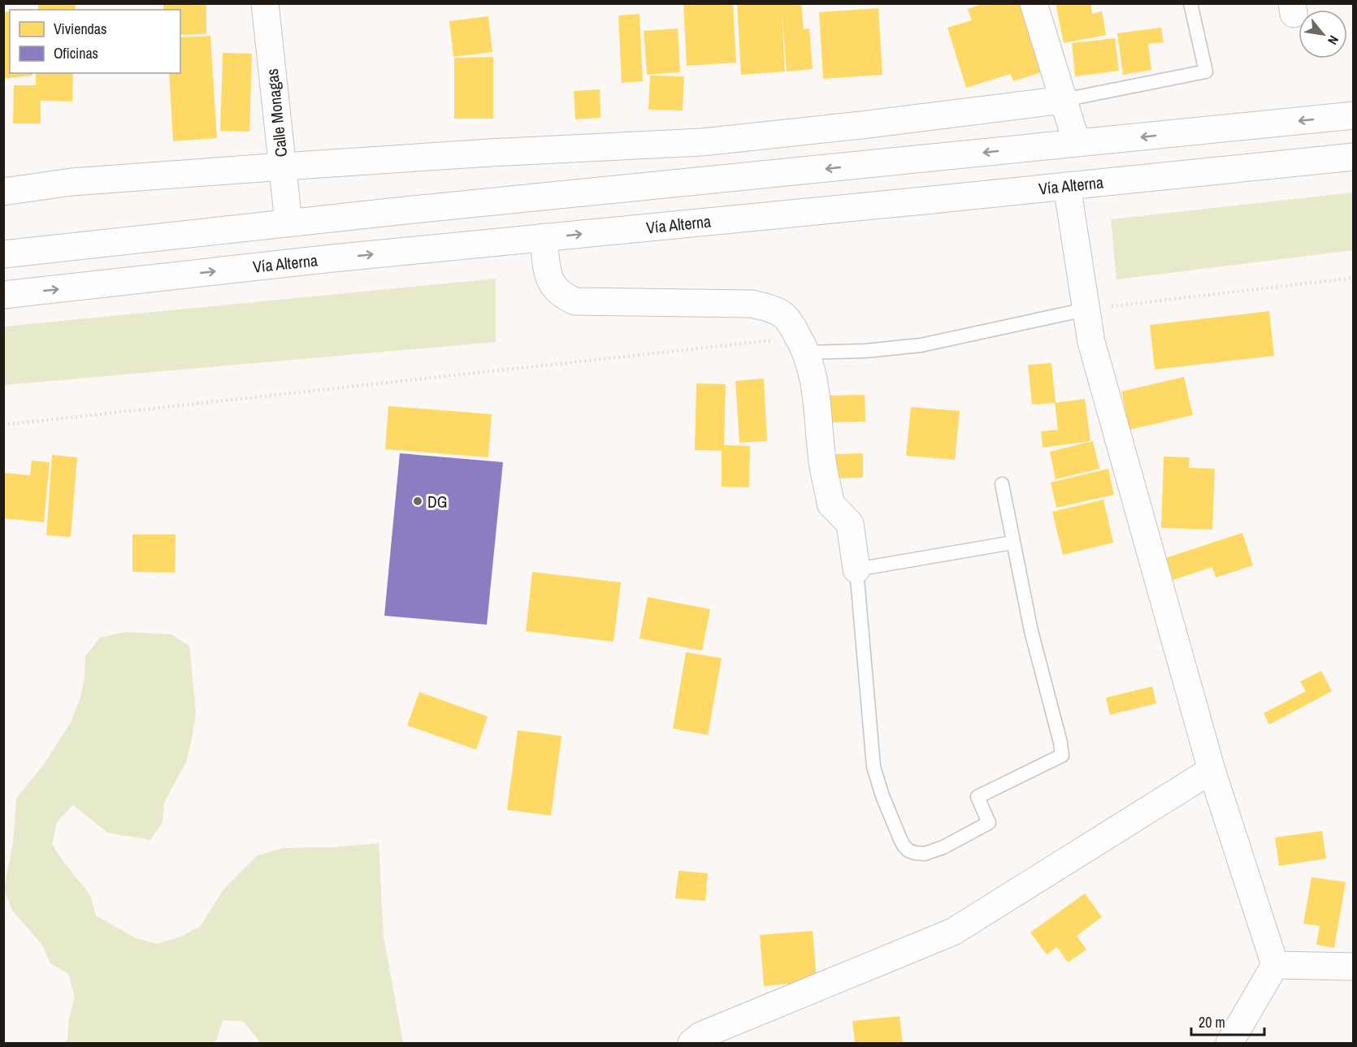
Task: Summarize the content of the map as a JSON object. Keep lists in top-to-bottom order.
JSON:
{
  "streets": {
    "main road": ["Calle Monagas", "Vía Alterna"]
  },
  "places": ["DG"],
  "legend": ["Viviendas", "Oficinas"],
  "scale_bar": "20 m",
  "north": "bottom right"
}
